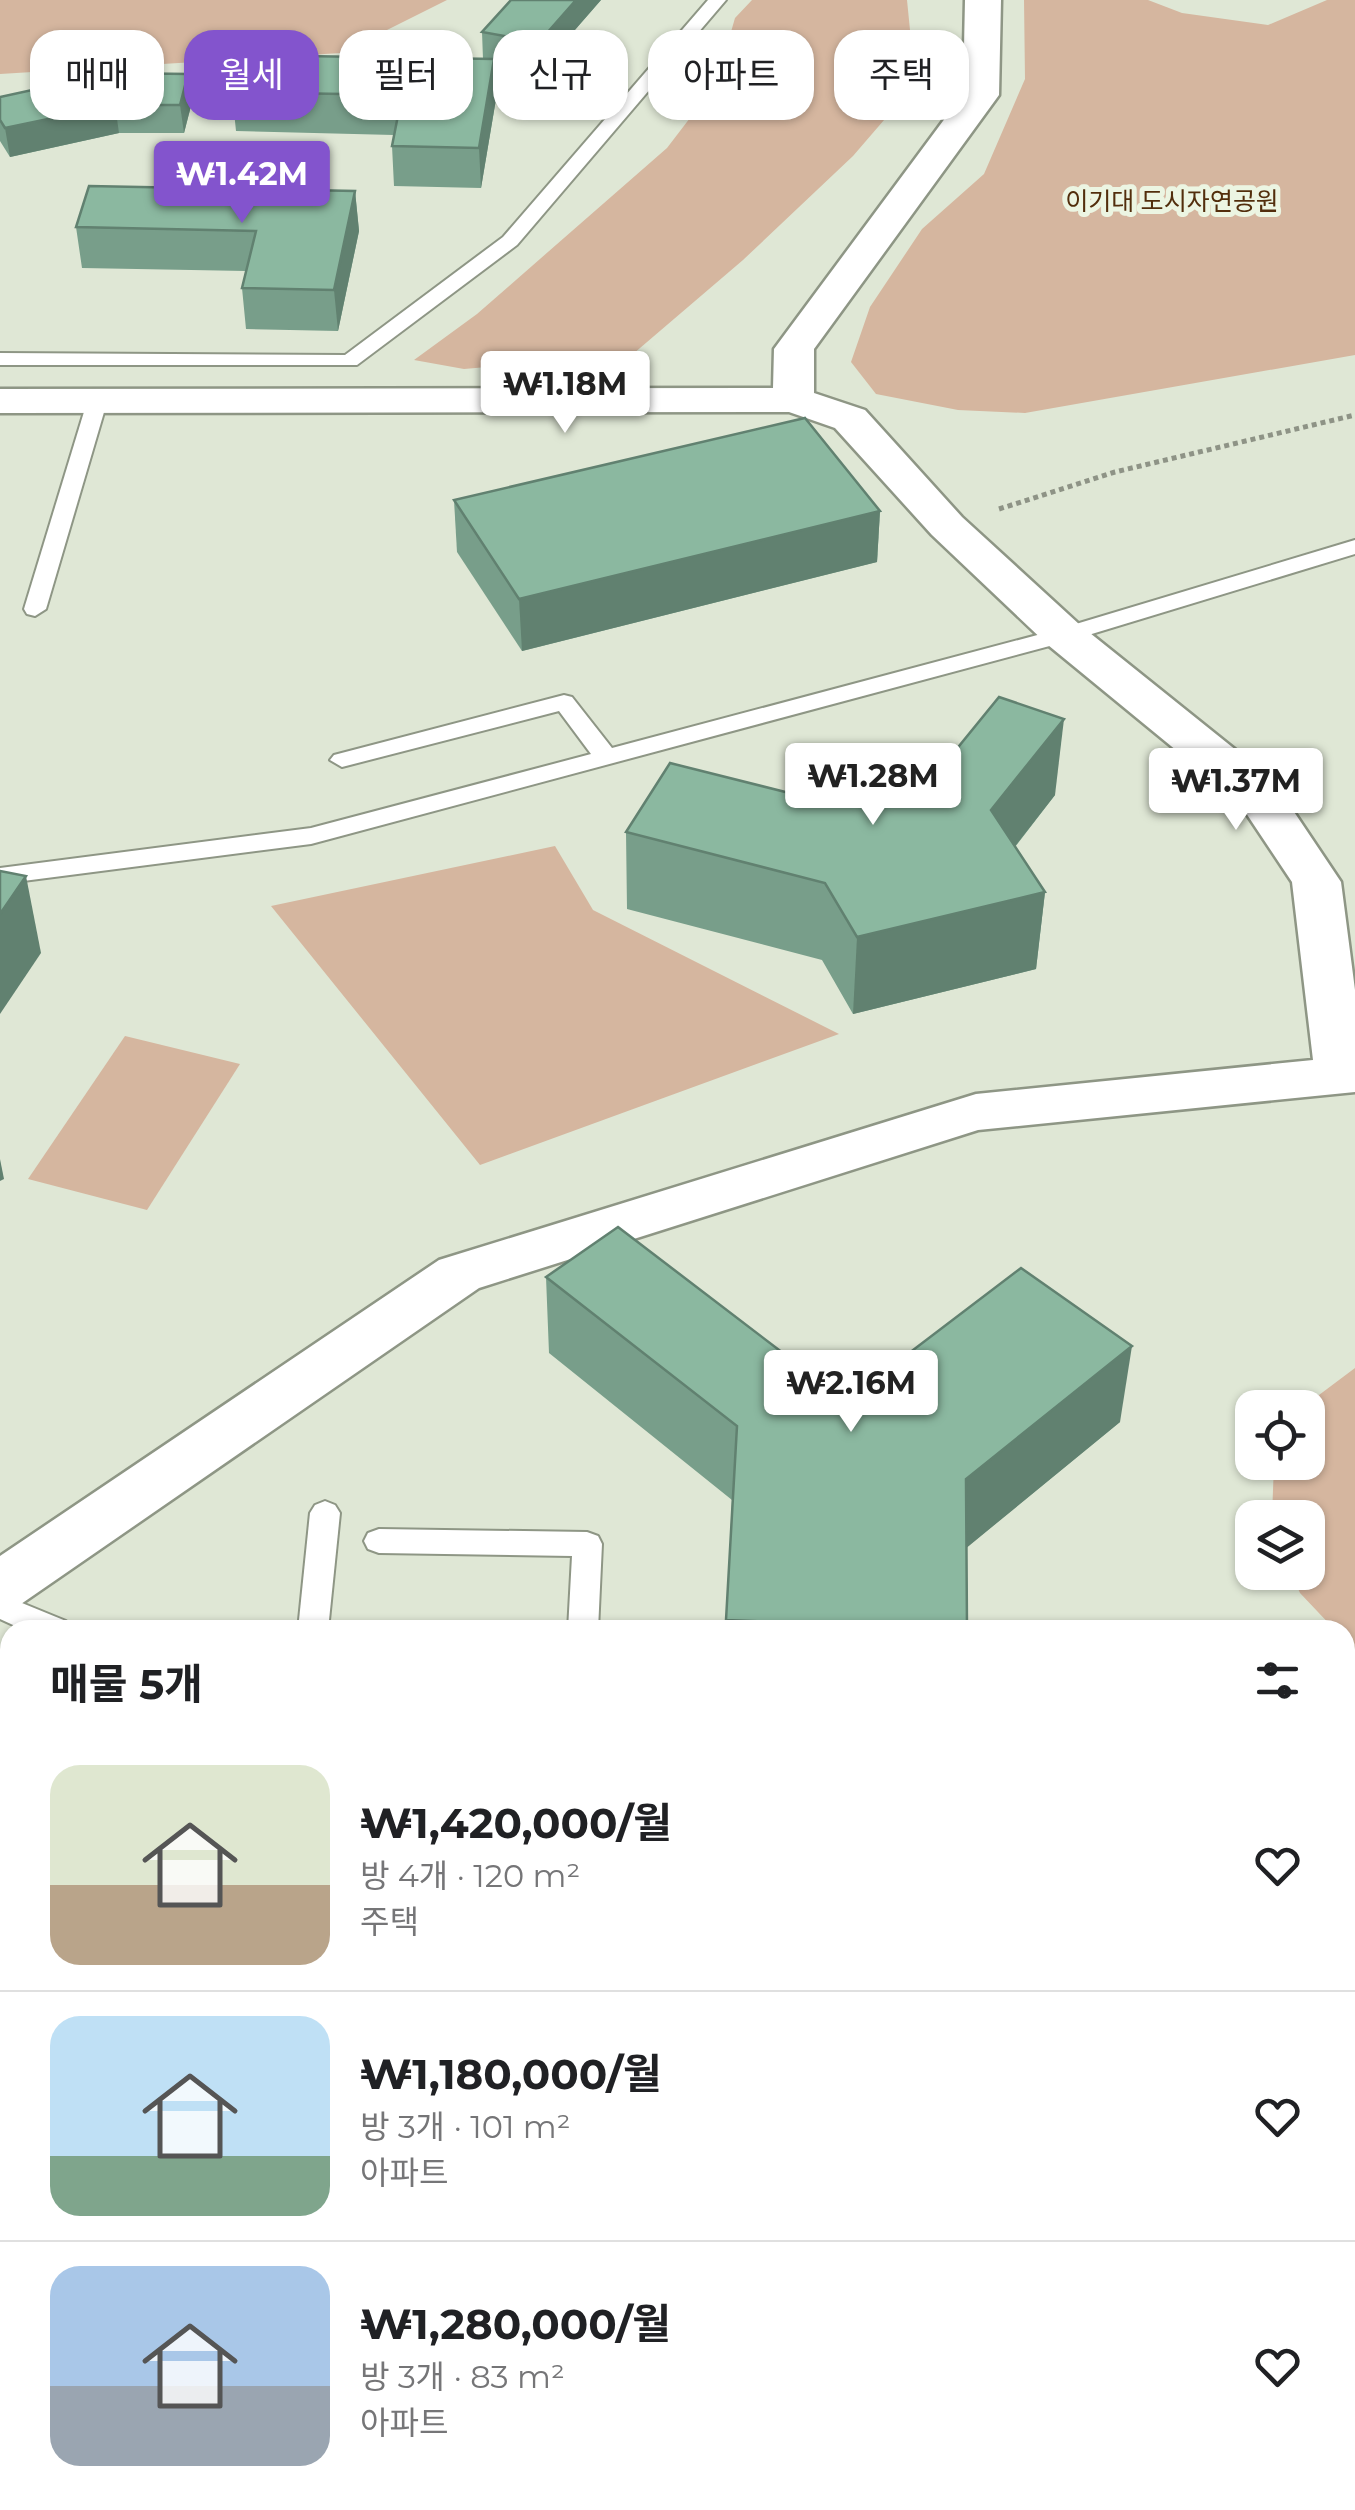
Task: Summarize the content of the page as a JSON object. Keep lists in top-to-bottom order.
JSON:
{
  "parks": ["이기대 도시자연공원"],
  "page": {
    "chip": [
      "매매",
      "월세",
      "필터",
      "신규",
      "아파트",
      "주택"
    ],
    "price": [
      "₩1.42M",
      "₩1.18M",
      "₩1.28M",
      "₩1.37M",
      "₩2.16M"
    ],
    "heading": "매물 5개",
    "list": [
      {
        "name": "₩1,420,000/월",
        "note": "방 4개 · 120 m² · 주택"
      },
      {
        "name": "₩1,180,000/월",
        "note": "방 3개 · 101 m² · 아파트"
      },
      {
        "name": "₩1,280,000/월",
        "note": "방 3개 · 83 m² · 아파트"
      }
    ]
  }
}
